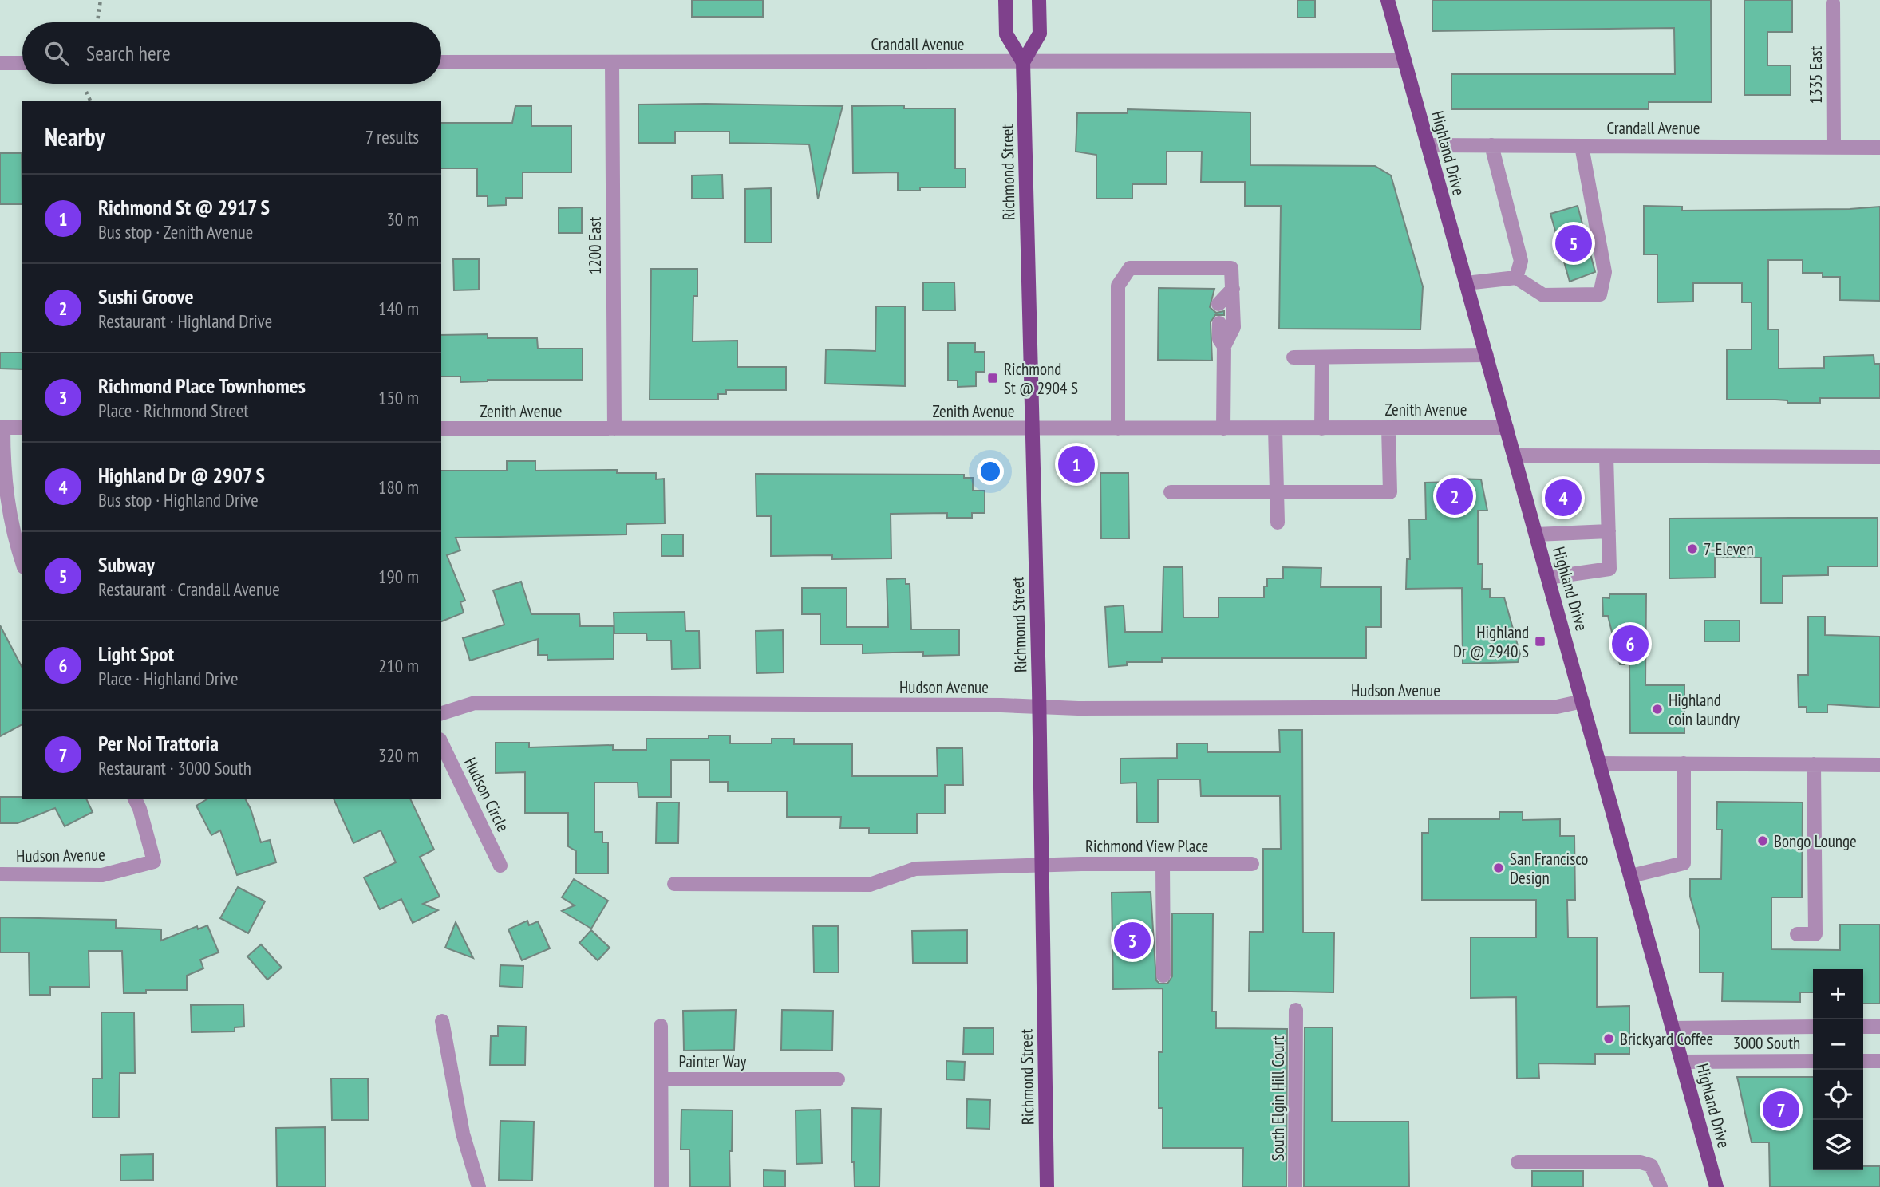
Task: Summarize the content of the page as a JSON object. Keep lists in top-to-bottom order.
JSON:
{
  "streets": {
    "main road": ["Highland Drive", "Richmond Street"],
    "street": [
      "Crandall Avenue",
      "1335 East",
      "1200 East",
      "Zenith Avenue",
      "Hudson Avenue",
      "Hudson Circle",
      "Richmond View Place",
      "3000 South",
      "Painter Way",
      "South Elgin Hill Court"
    ]
  },
  "crossings": [
    ["Crandall Avenue", "1335 East"],
    ["Crandall Avenue", "Highland Drive"],
    ["Crandall Avenue", "Richmond Street"],
    ["Crandall Avenue", "1200 East"],
    ["Highland Drive", "Zenith Avenue"],
    ["Highland Drive", "Hudson Avenue"],
    ["Highland Drive", "3000 South"],
    ["Richmond Street", "Zenith Avenue"],
    ["Richmond Street", "Hudson Avenue"],
    ["Richmond Street", "Richmond View Place"],
    ["1200 East", "Zenith Avenue"]
  ],
  "places": {
    "transit": ["Richmond St @ 2904 S", "Highland Dr @ 2940 S"],
    "other": [
      "7-Eleven",
      "Highland coin laundry",
      "Bongo Lounge",
      "San Francisco Design",
      "Brickyard Coffee"
    ]
  },
  "page": {
    "search": "Search here",
    "heading": ["Nearby", "7 results"],
    "list": [
      {
        "mark": "1",
        "name": "Richmond St @ 2917 S",
        "note": "Bus stop · Zenith Avenue",
        "value": "30 m"
      },
      {
        "mark": "2",
        "name": "Sushi Groove",
        "note": "Restaurant · Highland Drive",
        "value": "140 m"
      },
      {
        "mark": "3",
        "name": "Richmond Place Townhomes",
        "note": "Place · Richmond Street",
        "value": "150 m"
      },
      {
        "mark": "4",
        "name": "Highland Dr @ 2907 S",
        "note": "Bus stop · Highland Drive",
        "value": "180 m"
      },
      {
        "mark": "5",
        "name": "Subway",
        "note": "Restaurant · Crandall Avenue",
        "value": "190 m"
      },
      {
        "mark": "6",
        "name": "Light Spot",
        "note": "Place · Highland Drive",
        "value": "210 m"
      },
      {
        "mark": "7",
        "name": "Per Noi Trattoria",
        "note": "Restaurant · 3000 South",
        "value": "320 m"
      }
    ],
    "pins": [
      "5",
      "1",
      "2",
      "4",
      "6",
      "3",
      "7"
    ],
    "map_buttons": ["+", "−"]
  }
}
